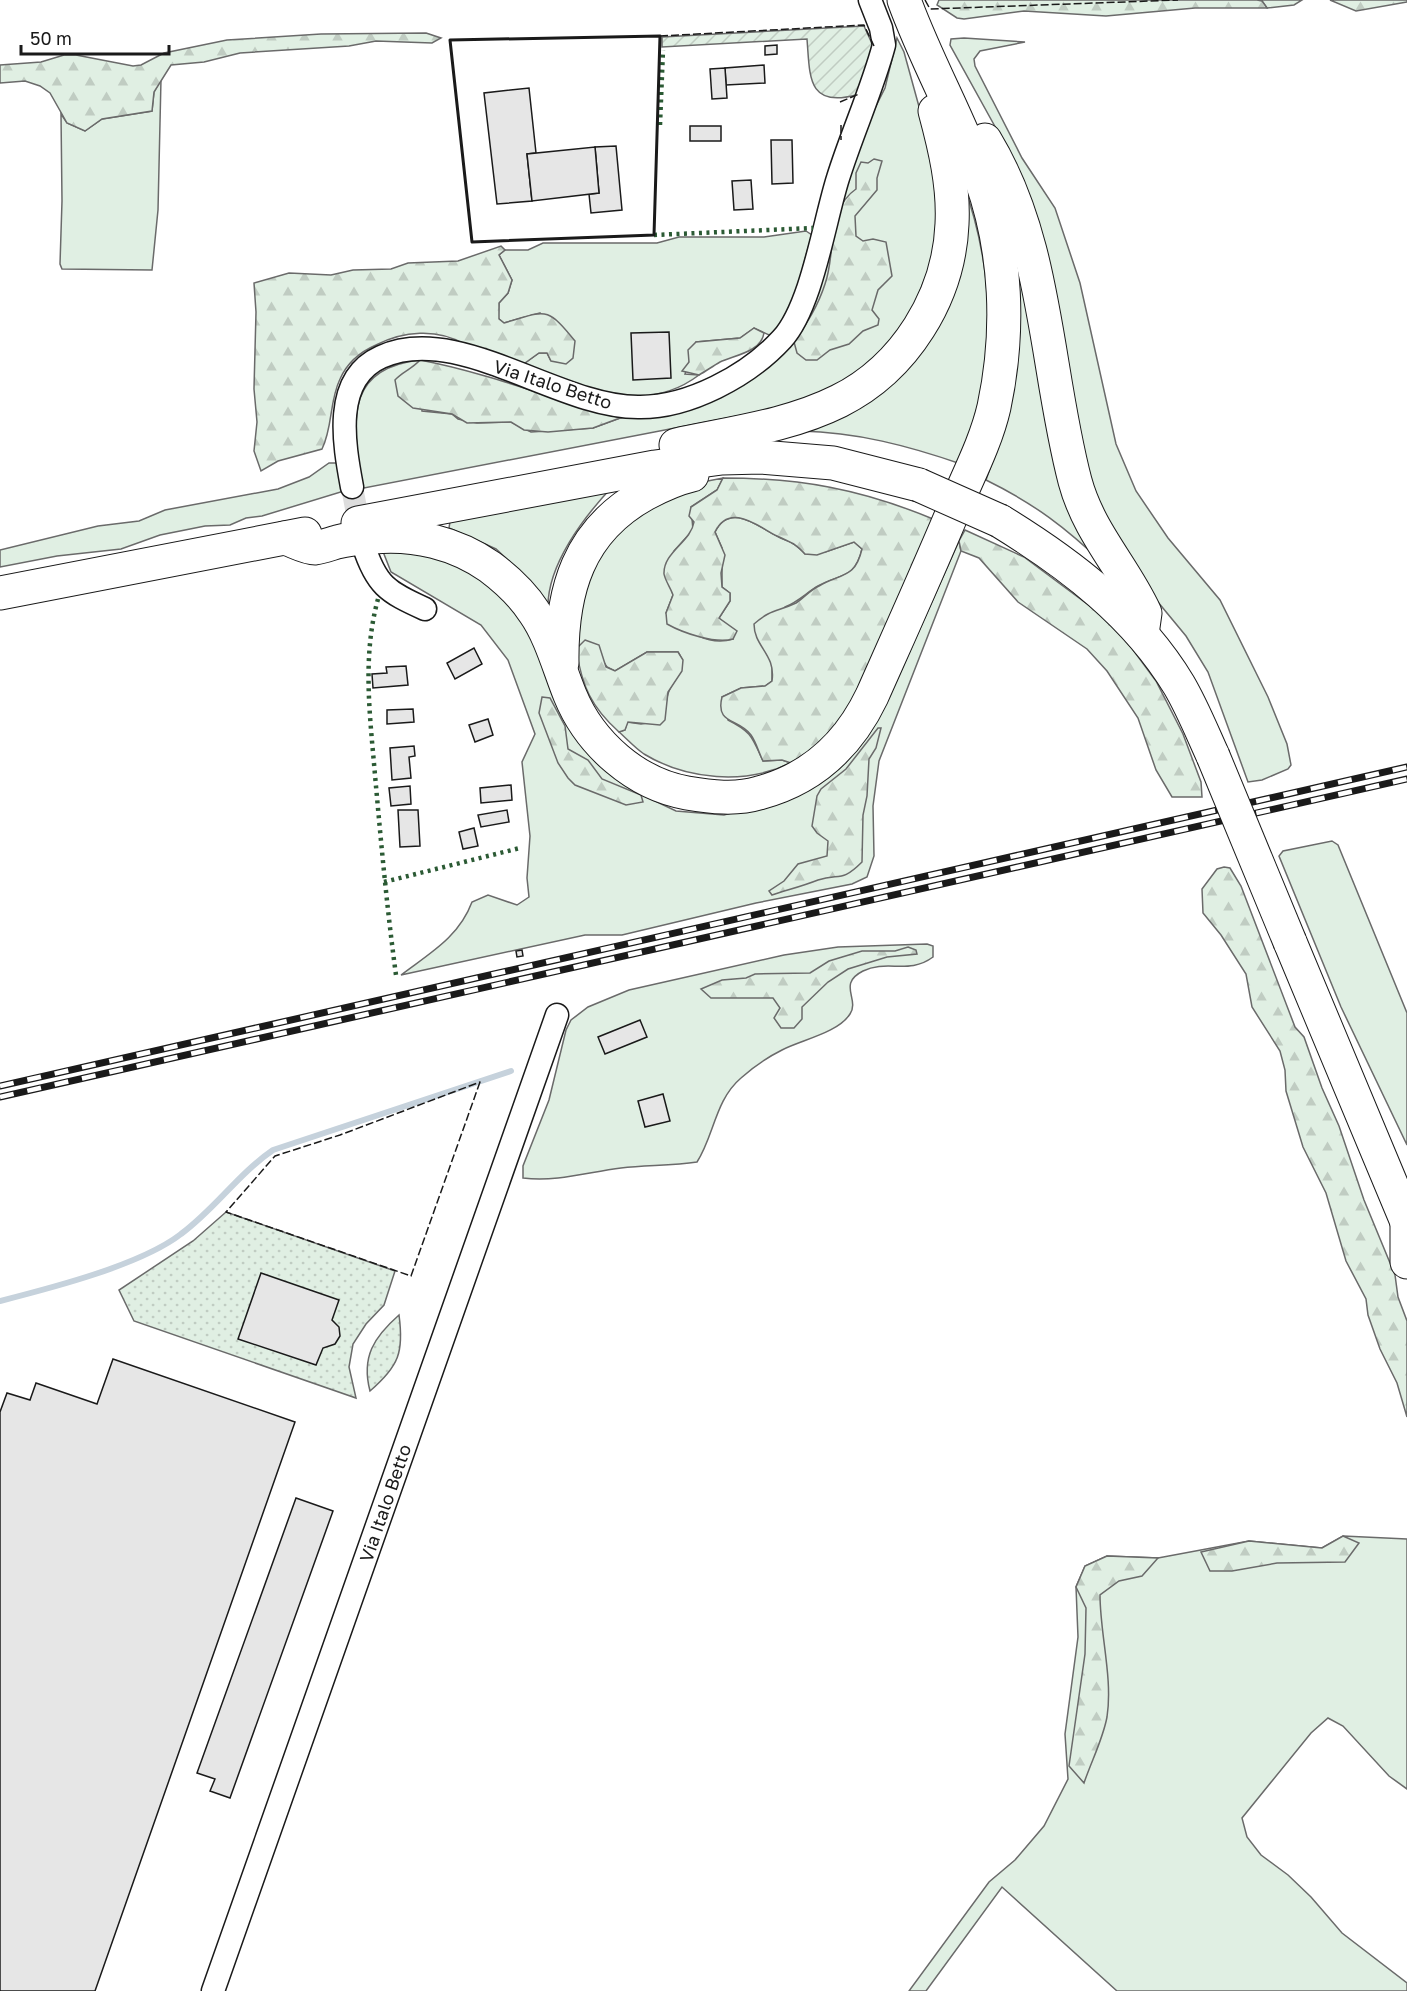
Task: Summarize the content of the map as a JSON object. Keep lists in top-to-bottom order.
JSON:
{
  "streets": {
    "street": ["Via Italo Betto"]
  },
  "scale_bar": "50 m"
}
